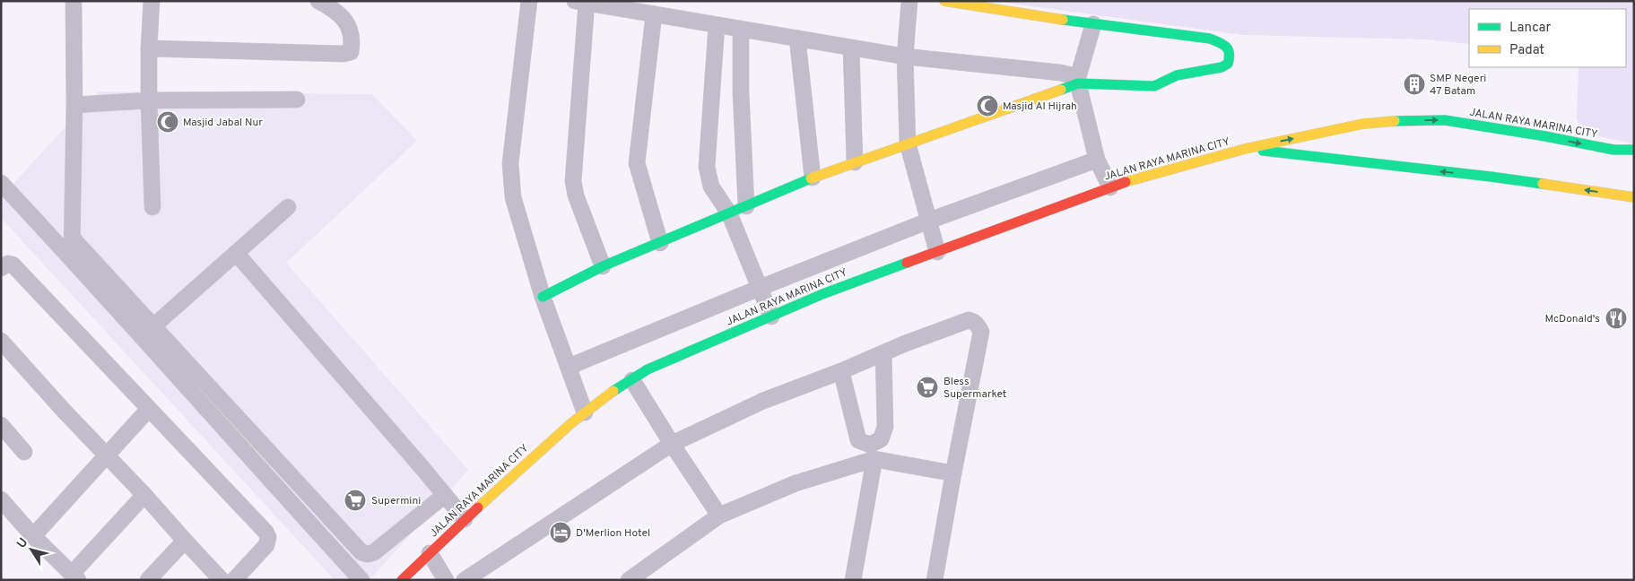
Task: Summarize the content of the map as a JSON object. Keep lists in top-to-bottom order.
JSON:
{
  "streets": {
    "main road": ["JALAN RAYA MARINA CITY"]
  },
  "places": {
    "building": ["SMP Negeri 47 Batam"],
    "mosque": ["Masjid Al Hijrah", "Masjid Jabal Nur"],
    "restaurant": ["McDonald's"],
    "supermarket": ["Bless Supermarket", "Supermini"],
    "hotel": ["D'Merlion Hotel"]
  },
  "legend": ["Lancar", "Padat"],
  "north": "top left"
}
